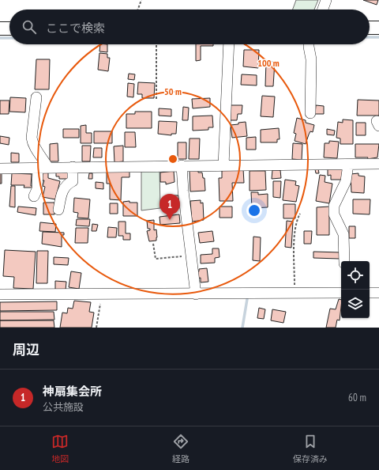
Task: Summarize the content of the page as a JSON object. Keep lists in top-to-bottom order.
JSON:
{
  "page": {
    "search": "ここで検索",
    "pins": "1",
    "heading": "周辺",
    "list": [
      {
        "mark": "1",
        "name": "神扇集会所",
        "note": "公共施設",
        "value": "60 m"
      }
    ],
    "nav": ["地図", "経路", "保存済み"]
  },
  "rings": ["100 m", "50 m"]
}
